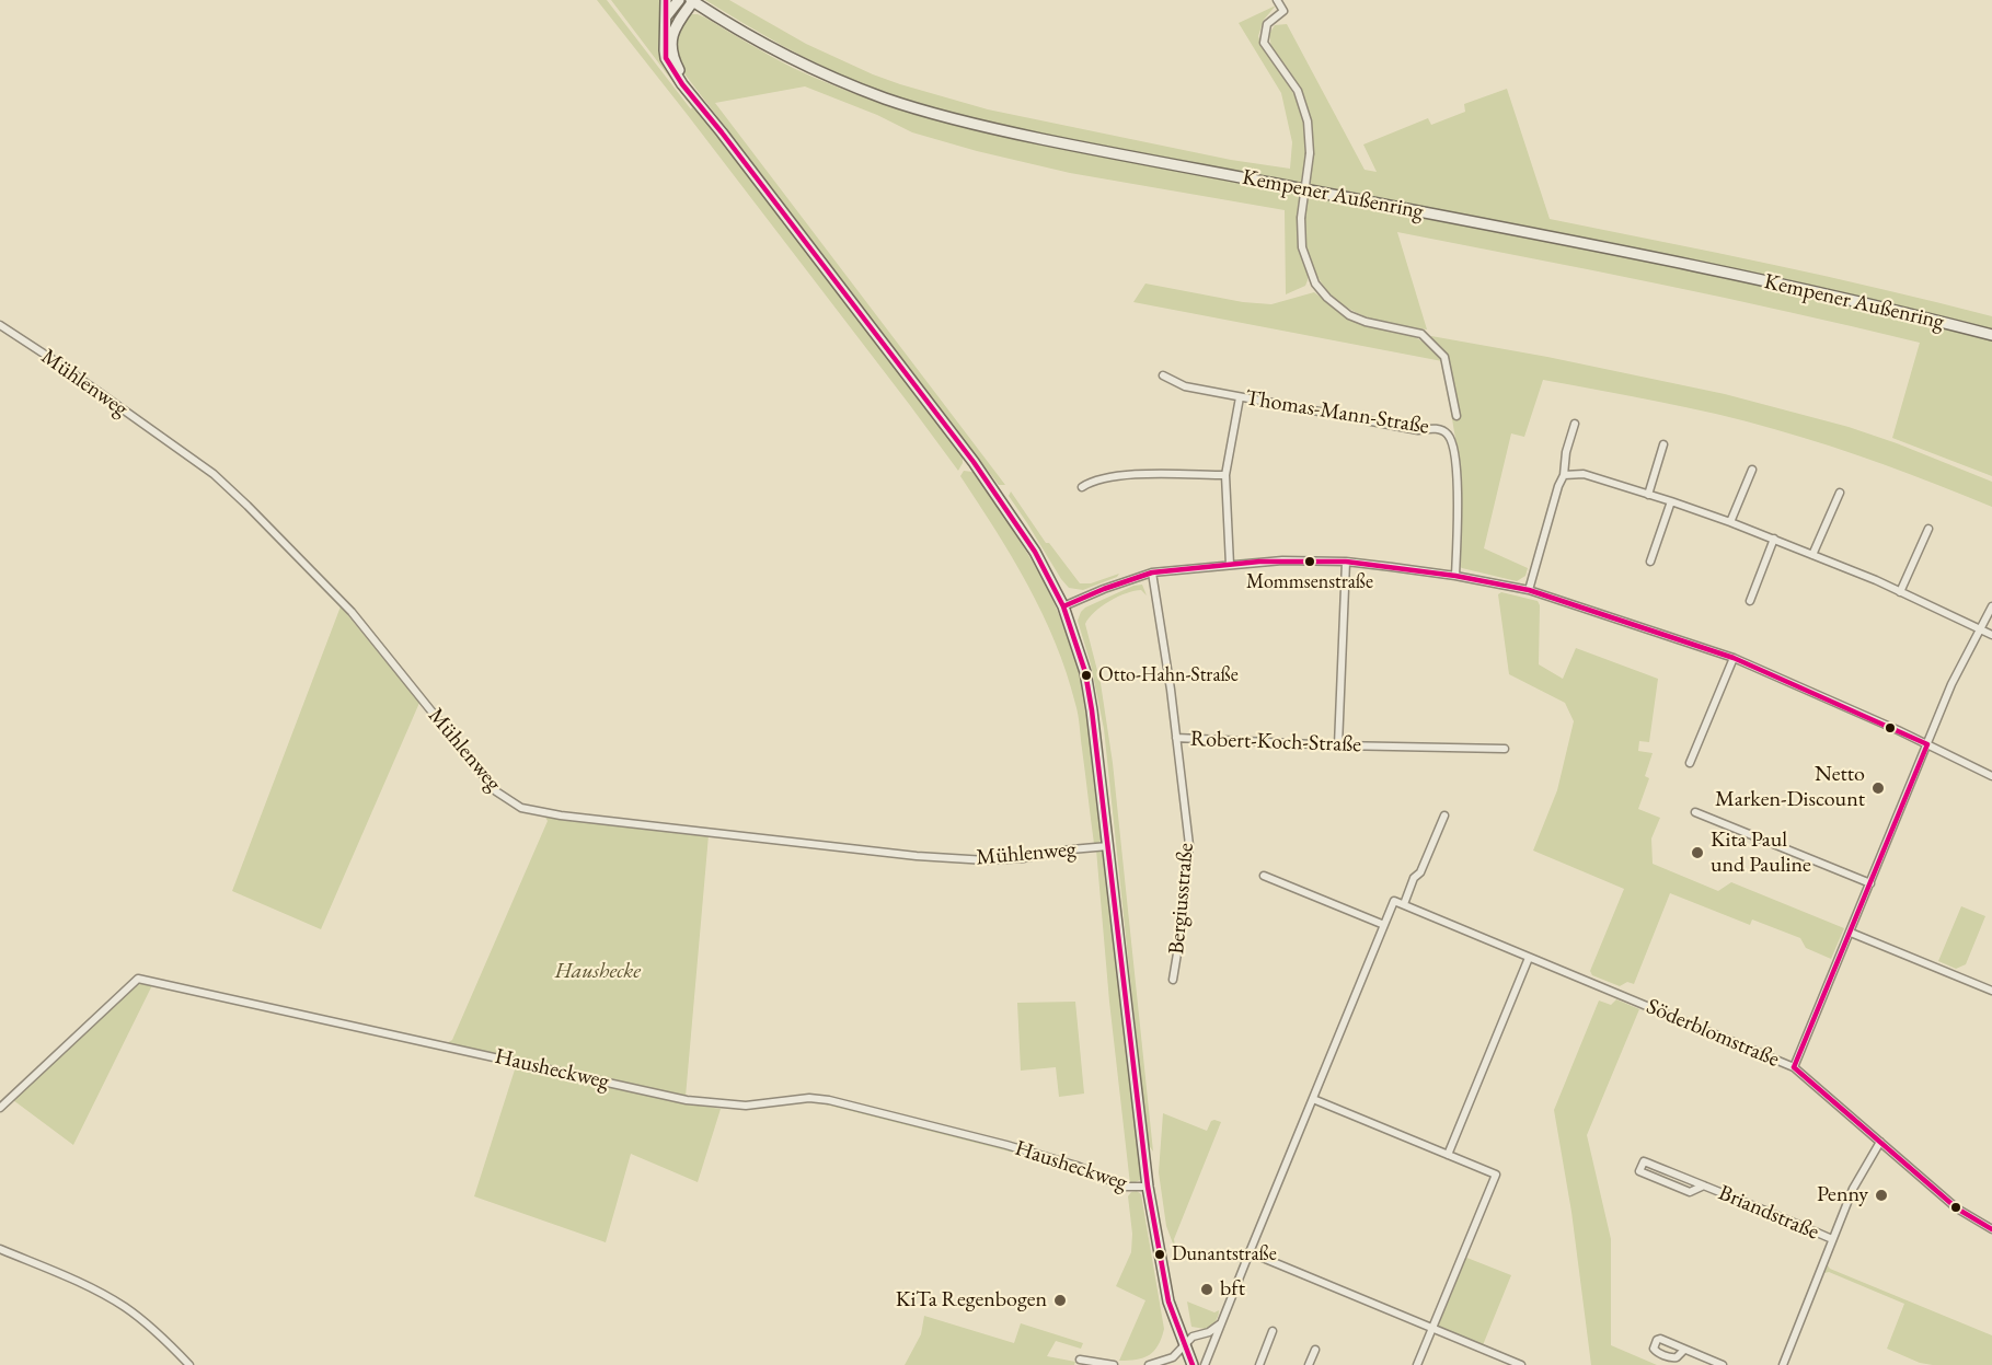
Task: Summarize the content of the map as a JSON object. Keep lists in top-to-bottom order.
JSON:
{
  "streets": {
    "street": [
      "Kempener Außenring",
      "Mühlenweg",
      "Thomas-Mann-Straße",
      "Robert-Koch-Straße",
      "Bergiusstraße",
      "Söderblomstraße",
      "Hausheckweg",
      "Briandstraße"
    ]
  },
  "crossings": [
    ["Robert-Koch-Straße", "Bergiusstraße"]
  ],
  "parks": ["Haushecke"],
  "places": [
    "Mommsenstraße",
    "Otto-Hahn-Straße",
    "Netto Marken-Discount",
    "Kita Paul und Pauline",
    "Penny",
    "Dunantstraße",
    "bft",
    "KiTa Regenbogen"
  ]
}
